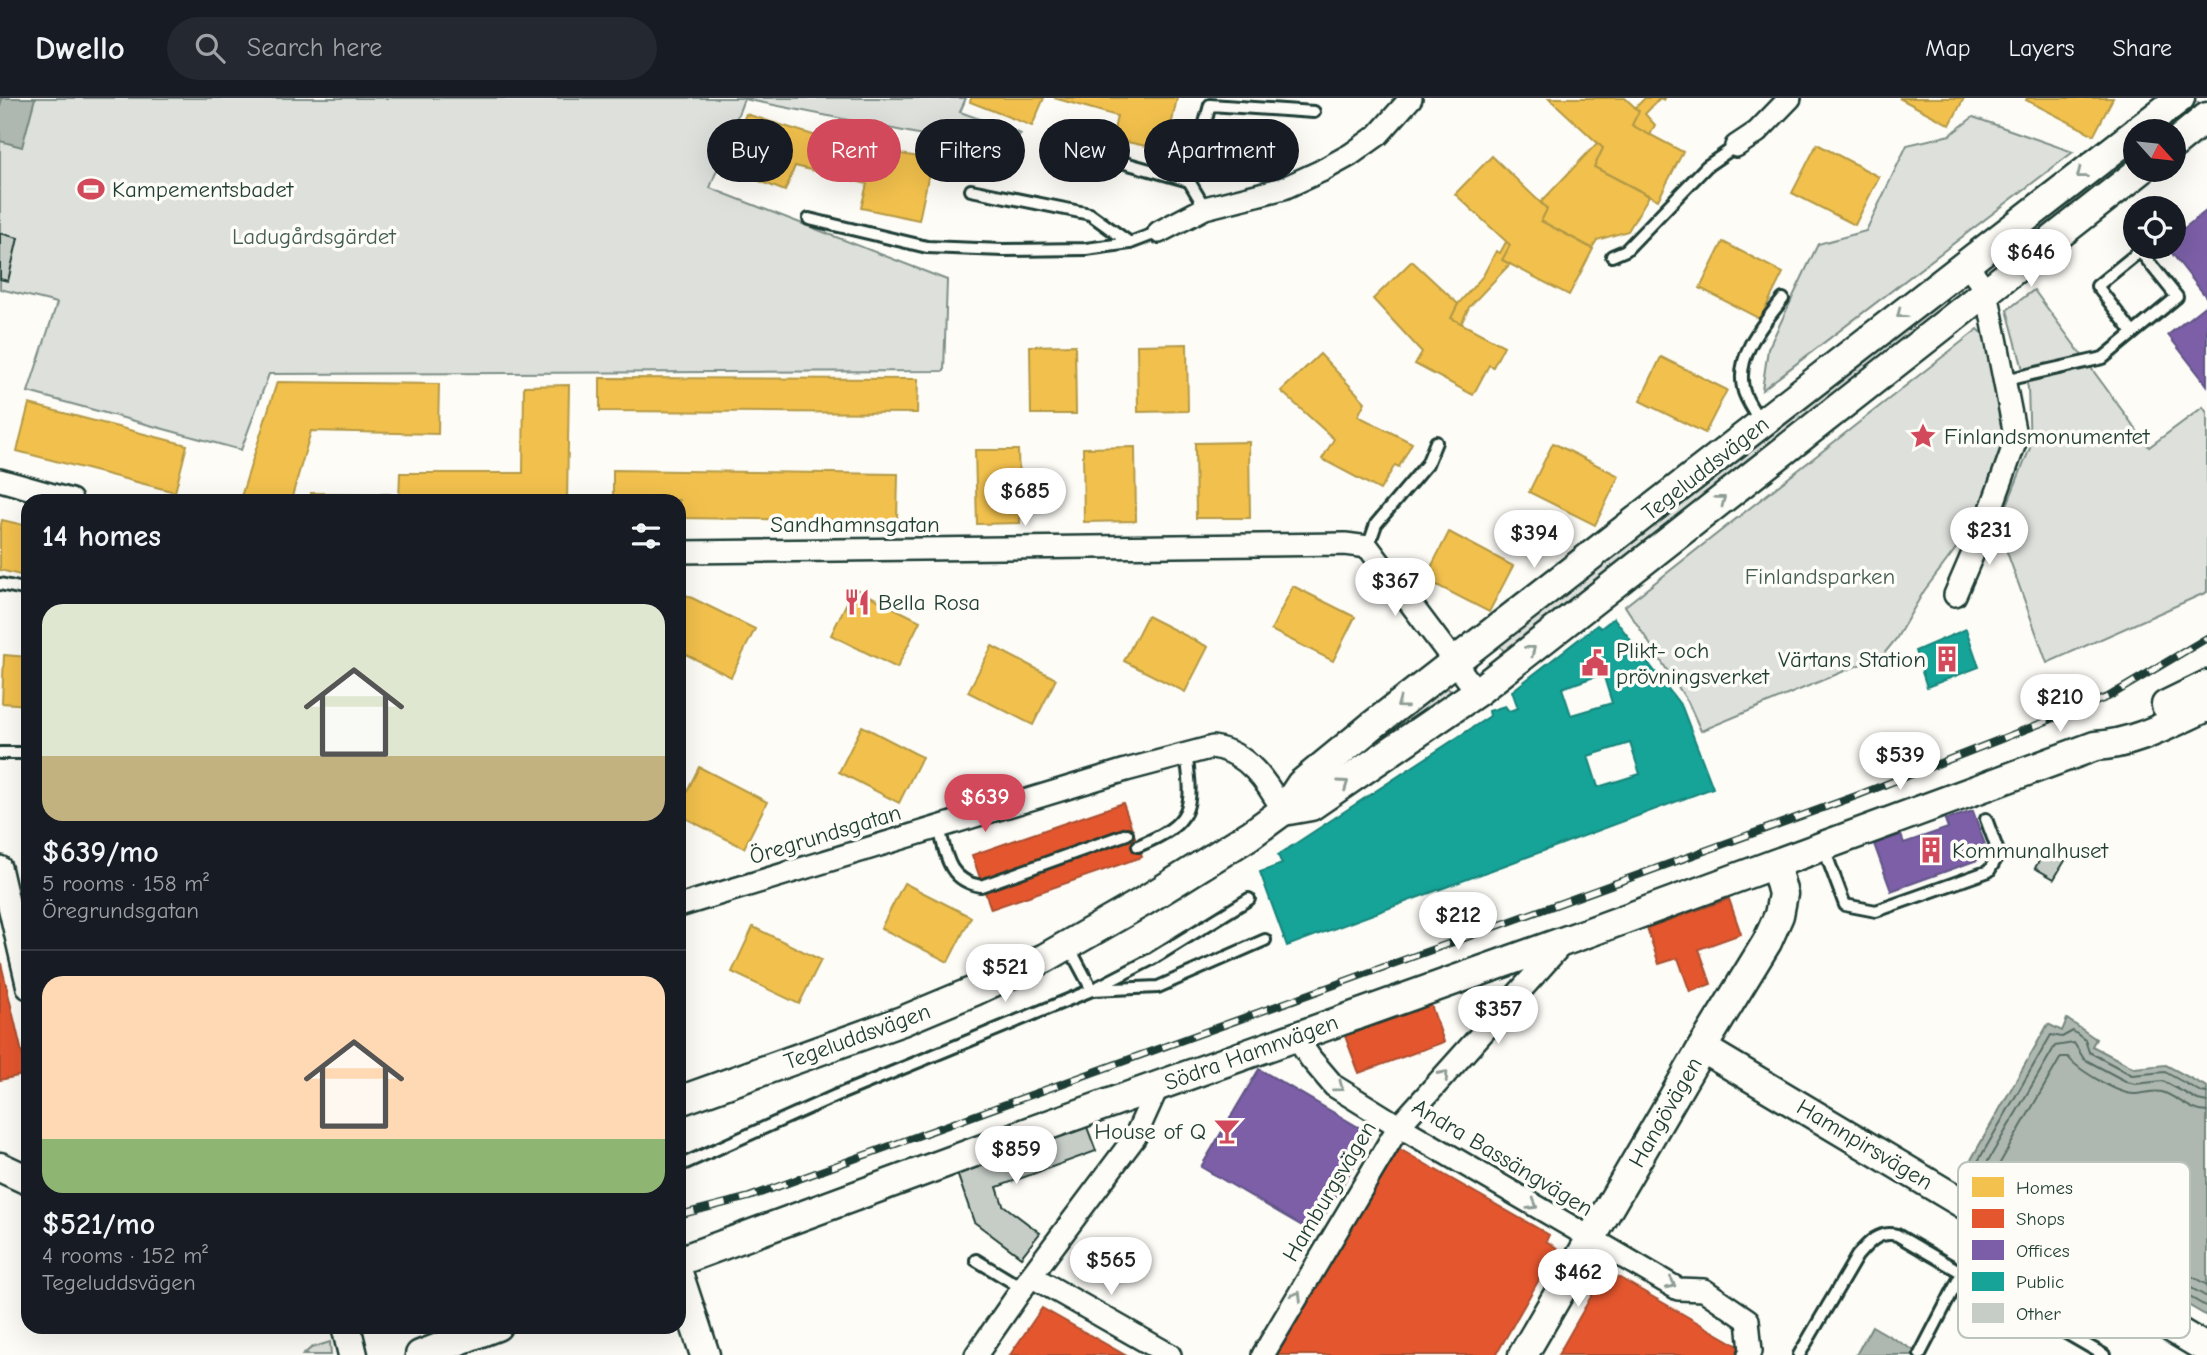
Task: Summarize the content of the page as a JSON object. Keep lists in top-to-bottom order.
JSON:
{
  "streets": {
    "main road": [
      "Tegeluddsvägen",
      "Södra Hamnvägen",
      "Hangövägen",
      "Hamnpirsvägen"
    ],
    "street": [
      "Sandhamnsgatan",
      "Öregrundsgatan",
      "Andra Bassängvägen",
      "Hamburgsvägen"
    ]
  },
  "crossings": [
    ["Tegeluddsvägen", "Öregrundsgatan"],
    ["Södra Hamnvägen", "Hangövägen"],
    ["Södra Hamnvägen", "Andra Bassängvägen"],
    ["Södra Hamnvägen", "Hamburgsvägen"],
    ["Hangövägen", "Hamnpirsvägen"],
    ["Hangövägen", "Andra Bassängvägen"],
    ["Andra Bassängvägen", "Hamburgsvägen"]
  ],
  "one_way": ["Andra Bassängvägen", "Hamburgsvägen"],
  "parks": ["Ladugårdsgärdet", "Finlandsparken"],
  "places": {
    "sports": ["Kampementsbadet"],
    "place": ["Finlandsmonumentet"],
    "restaurant": ["Bella Rosa"],
    "building": ["Värtans Station", "Kommunalhuset"],
    "public building": ["Plikt- och prövningsverket"],
    "bar": ["House of Q"]
  },
  "legend": [
    "Homes",
    "Shops",
    "Offices",
    "Public",
    "Other"
  ],
  "north": "bottom right",
  "page": {
    "header": "Dwello",
    "search": "Search here",
    "nav": ["Map", "Layers", "Share"],
    "chip": [
      "Buy",
      "Rent",
      "Filters",
      "New",
      "Apartment"
    ],
    "price": [
      "$646",
      "$685",
      "$231",
      "$394",
      "$367",
      "$210",
      "$539",
      "$639",
      "$212",
      "$521",
      "$357",
      "$859",
      "$565",
      "$462"
    ],
    "heading": "14 homes",
    "list": [
      {
        "name": "$639/mo",
        "note": "5 rooms · 158 m² · Öregrundsgatan"
      },
      {
        "name": "$521/mo",
        "note": "4 rooms · 152 m² · Tegeluddsvägen"
      }
    ]
  }
}
